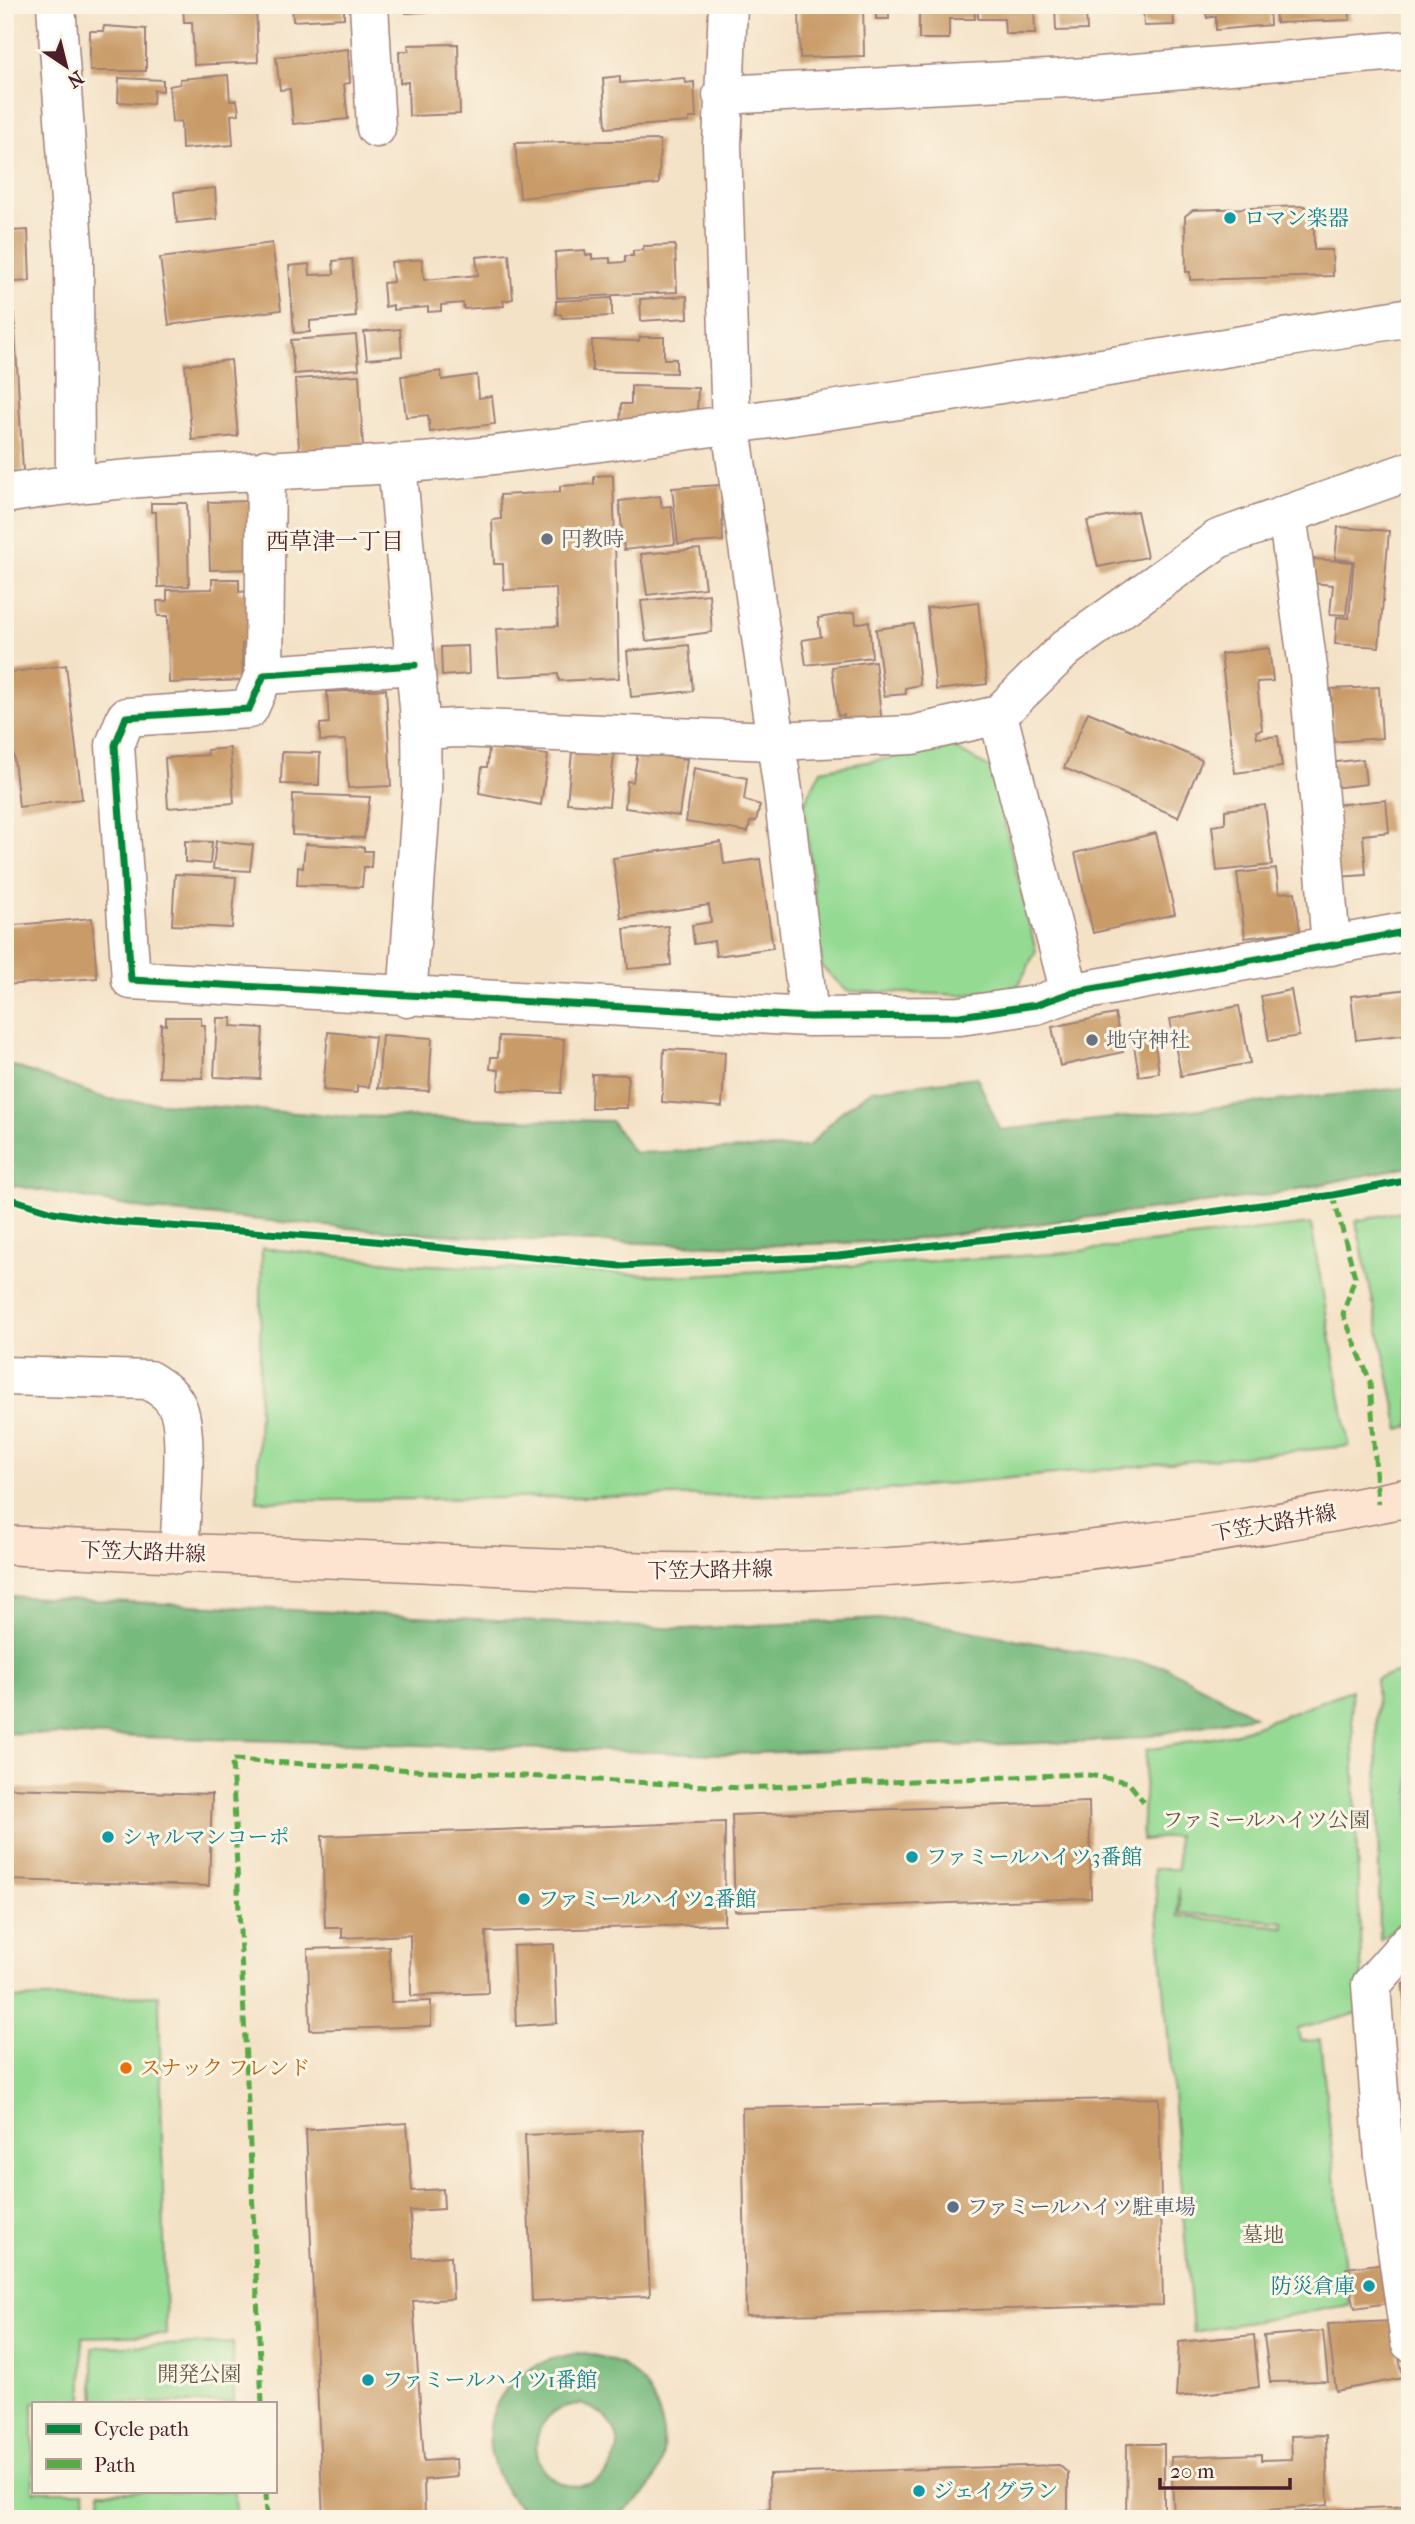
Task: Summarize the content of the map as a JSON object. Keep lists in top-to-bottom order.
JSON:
{
  "streets": {
    "main road": ["下笠大路井線"]
  },
  "districts": ["西草津一丁目"],
  "parks": ["ファミールハイツ公園", "墓地", "開発公園"],
  "places": [
    "ロマン楽器",
    "円教時",
    "地守神社",
    "シャルマンコーポ",
    "ファミールハイツ3番館",
    "ファミールハイツ2番館",
    "スナック フレンド",
    "ファミールハイツ駐車場",
    "防災倉庫",
    "ファミールハイツ1番館",
    "ジェイグラン"
  ],
  "legend": ["Cycle path", "Path"],
  "scale_bar": "20 m",
  "north": "bottom right"
}
